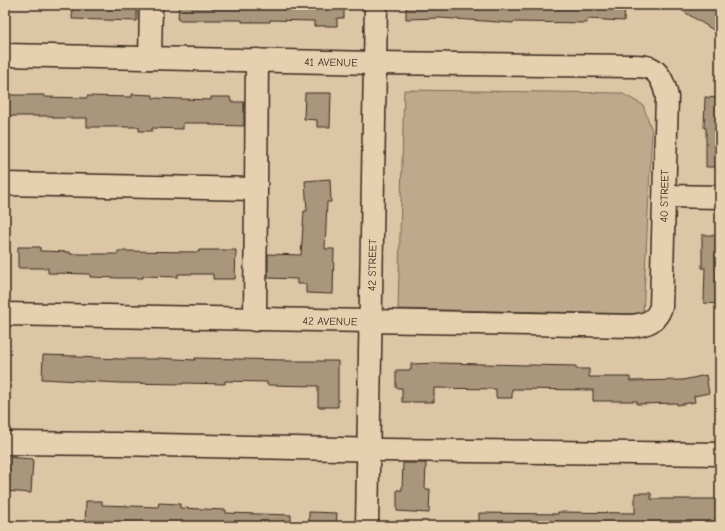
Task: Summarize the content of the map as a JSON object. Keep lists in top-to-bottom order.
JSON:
{
  "streets": {
    "street": [
      "41 AVENUE",
      "40 STREET",
      "42 STREET",
      "42 AVENUE"
    ]
  },
  "crossings": [
    ["41 AVENUE", "40 STREET"],
    ["41 AVENUE", "42 STREET"],
    ["40 STREET", "42 AVENUE"],
    ["42 STREET", "42 AVENUE"]
  ]
}
